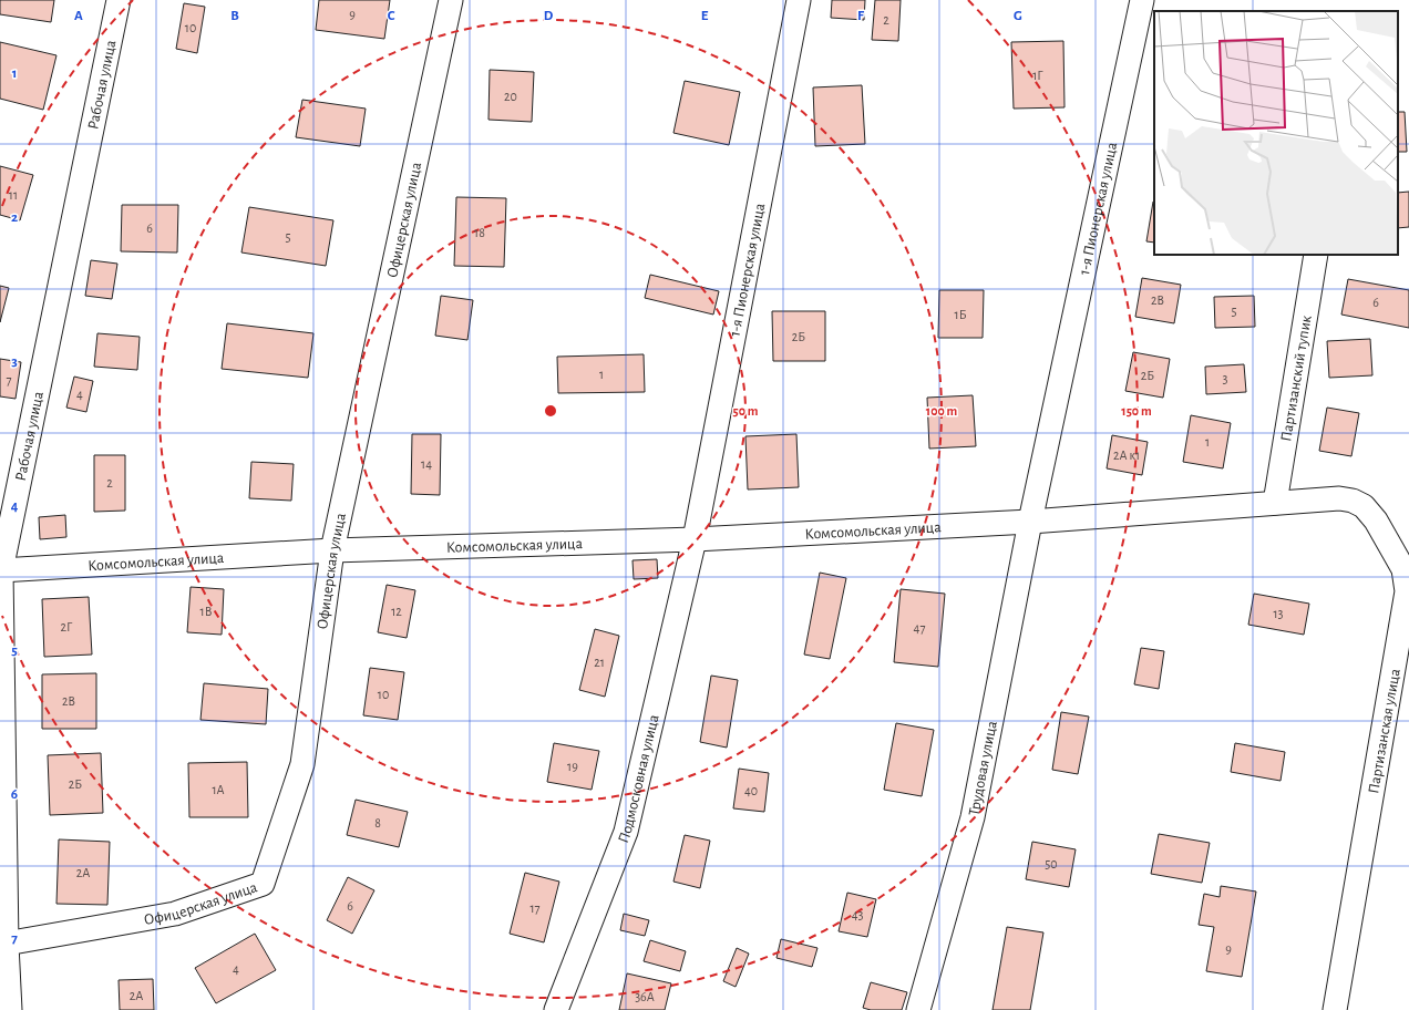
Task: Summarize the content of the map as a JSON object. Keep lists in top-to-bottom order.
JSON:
{
  "streets": {
    "street": [
      "Рабочая улица",
      "1-я Пионерская улица",
      "Офицерская улица",
      "Партизанский тупик",
      "Комсомольская улица",
      "Партизанская улица",
      "Трудовая улица",
      "Подмосковная улица"
    ]
  },
  "crossings": [
    ["Рабочая улица", "Офицерская улица"],
    ["Рабочая улица", "Комсомольская улица"],
    ["1-я Пионерская улица", "Комсомольская улица"],
    ["1-я Пионерская улица", "Партизанская улица"],
    ["1-я Пионерская улица", "Трудовая улица"],
    ["1-я Пионерская улица", "Подмосковная улица"],
    ["Офицерская улица", "Комсомольская улица"],
    ["Партизанский тупик", "Партизанская улица"],
    ["Комсомольская улица", "Партизанская улица"],
    ["Комсомольская улица", "Трудовая улица"],
    ["Комсомольская улица", "Подмосковная улица"],
    ["Партизанская улица", "Трудовая улица"]
  ],
  "house_numbers": [
    "9",
    "2",
    "10",
    "1Г",
    "20",
    "11",
    "6",
    "18",
    "5",
    "2В",
    "6",
    "5",
    "1Б",
    "2Б",
    "1",
    "2Б",
    "3",
    "7",
    "4",
    "1",
    "2А к1",
    "14",
    "2",
    "1В",
    "12",
    "13",
    "2Г",
    "47",
    "21",
    "10",
    "2В",
    "19",
    "2Б",
    "1А",
    "40",
    "8",
    "50",
    "2А",
    "6",
    "17",
    "43",
    "9",
    "4",
    "2А",
    "36А"
  ],
  "grid": {
    "columns": [
      "A",
      "B",
      "C",
      "D",
      "E",
      "F",
      "G"
    ],
    "rows": [
      "1",
      "2",
      "3",
      "4",
      "5",
      "6",
      "7"
    ]
  },
  "rings": ["50 m", "100 m", "150 m"]
}
